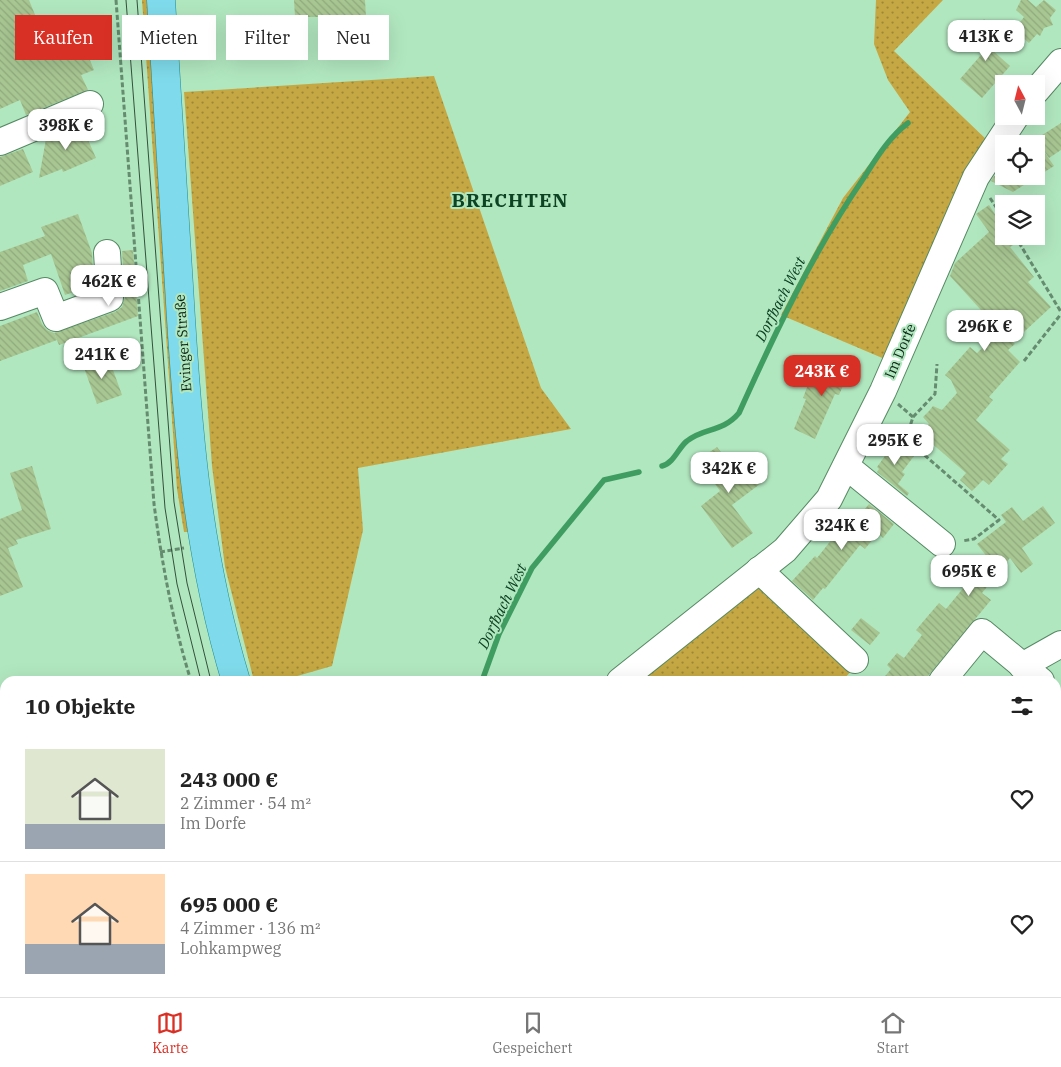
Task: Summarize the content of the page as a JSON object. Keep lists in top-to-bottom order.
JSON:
{
  "streets": {
    "main road": ["Evinger Straße"],
    "street": ["Im Dorfe"]
  },
  "districts": ["BRECHTEN"],
  "water": ["Dorfbach West"],
  "north": "top",
  "page": {
    "chip": [
      "Kaufen",
      "Mieten",
      "Filter",
      "Neu"
    ],
    "price": [
      "413K €",
      "398K €",
      "462K €",
      "296K €",
      "241K €",
      "243K €",
      "295K €",
      "342K €",
      "324K €",
      "695K €"
    ],
    "heading": "10 Objekte",
    "list": [
      {
        "name": "243 000 €",
        "note": "2 Zimmer · 54 m² · Im Dorfe"
      },
      {
        "name": "695 000 €",
        "note": "4 Zimmer · 136 m² · Lohkampweg"
      }
    ],
    "tabs": ["Karte", "Gespeichert", "Start"]
  }
}
